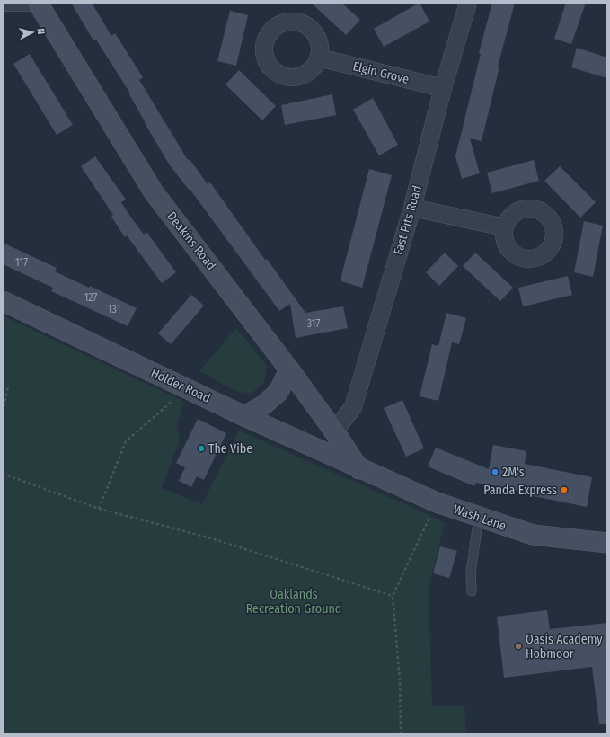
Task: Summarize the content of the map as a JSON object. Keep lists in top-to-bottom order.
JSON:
{
  "streets": {
    "street": [
      "Elgin Grove",
      "Fast Pits Road",
      "Deakins Road",
      "Holder Road",
      "Wash Lane"
    ]
  },
  "crossings": [
    ["Elgin Grove", "Fast Pits Road"],
    ["Fast Pits Road", "Deakins Road"],
    ["Deakins Road", "Holder Road"],
    ["Deakins Road", "Wash Lane"],
    ["Holder Road", "Wash Lane"]
  ],
  "parks": ["Oaklands Recreation Ground"],
  "places": [
    "The Vibe",
    "2M's",
    "Panda Express",
    "Oasis Academy Hobmoor"
  ],
  "house_numbers": [
    "117",
    "127",
    "131",
    "317"
  ],
  "north": "right"
}
